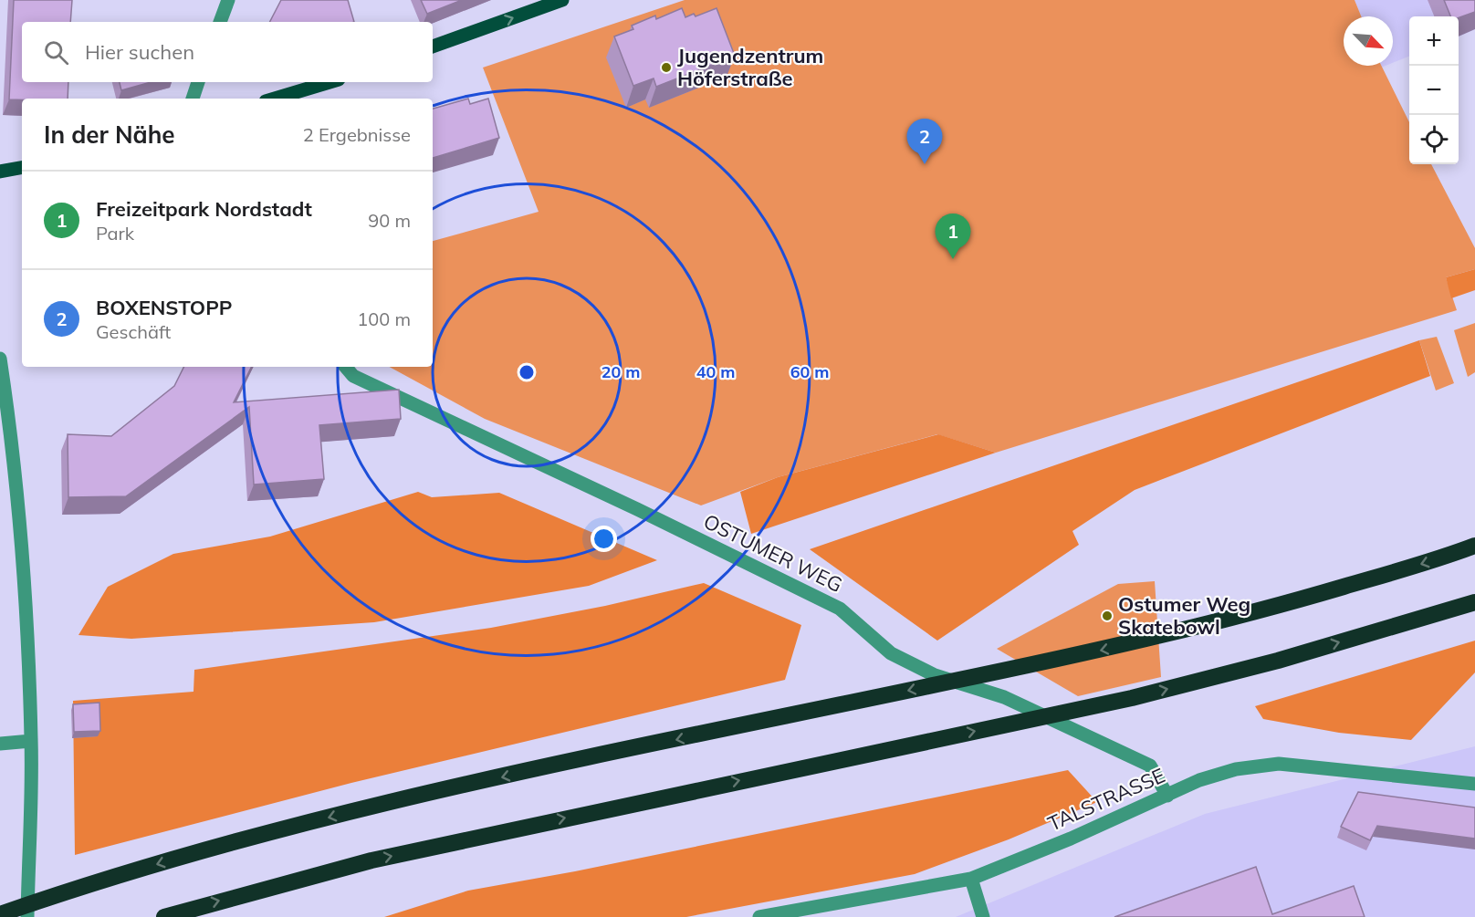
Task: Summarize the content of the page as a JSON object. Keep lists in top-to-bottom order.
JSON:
{
  "streets": {
    "street": ["OSTUMER WEG", "TALSTRASSE"]
  },
  "crossings": [
    ["OSTUMER WEG", "TALSTRASSE"]
  ],
  "places": ["Jugendzentrum Höferstraße", "Ostumer Weg Skatebowl"],
  "north": "bottom right",
  "page": {
    "map_buttons": ["+", "−"],
    "search": "Hier suchen",
    "heading": ["In der Nähe", "2 Ergebnisse"],
    "pins": ["2", "1"],
    "list": [
      {
        "mark": "1",
        "name": "Freizeitpark Nordstadt",
        "note": "Park",
        "value": "90 m"
      },
      {
        "mark": "2",
        "name": "BOXENSTOPP",
        "note": "Geschäft",
        "value": "100 m"
      }
    ]
  },
  "rings": ["20 m", "40 m", "60 m"]
}
